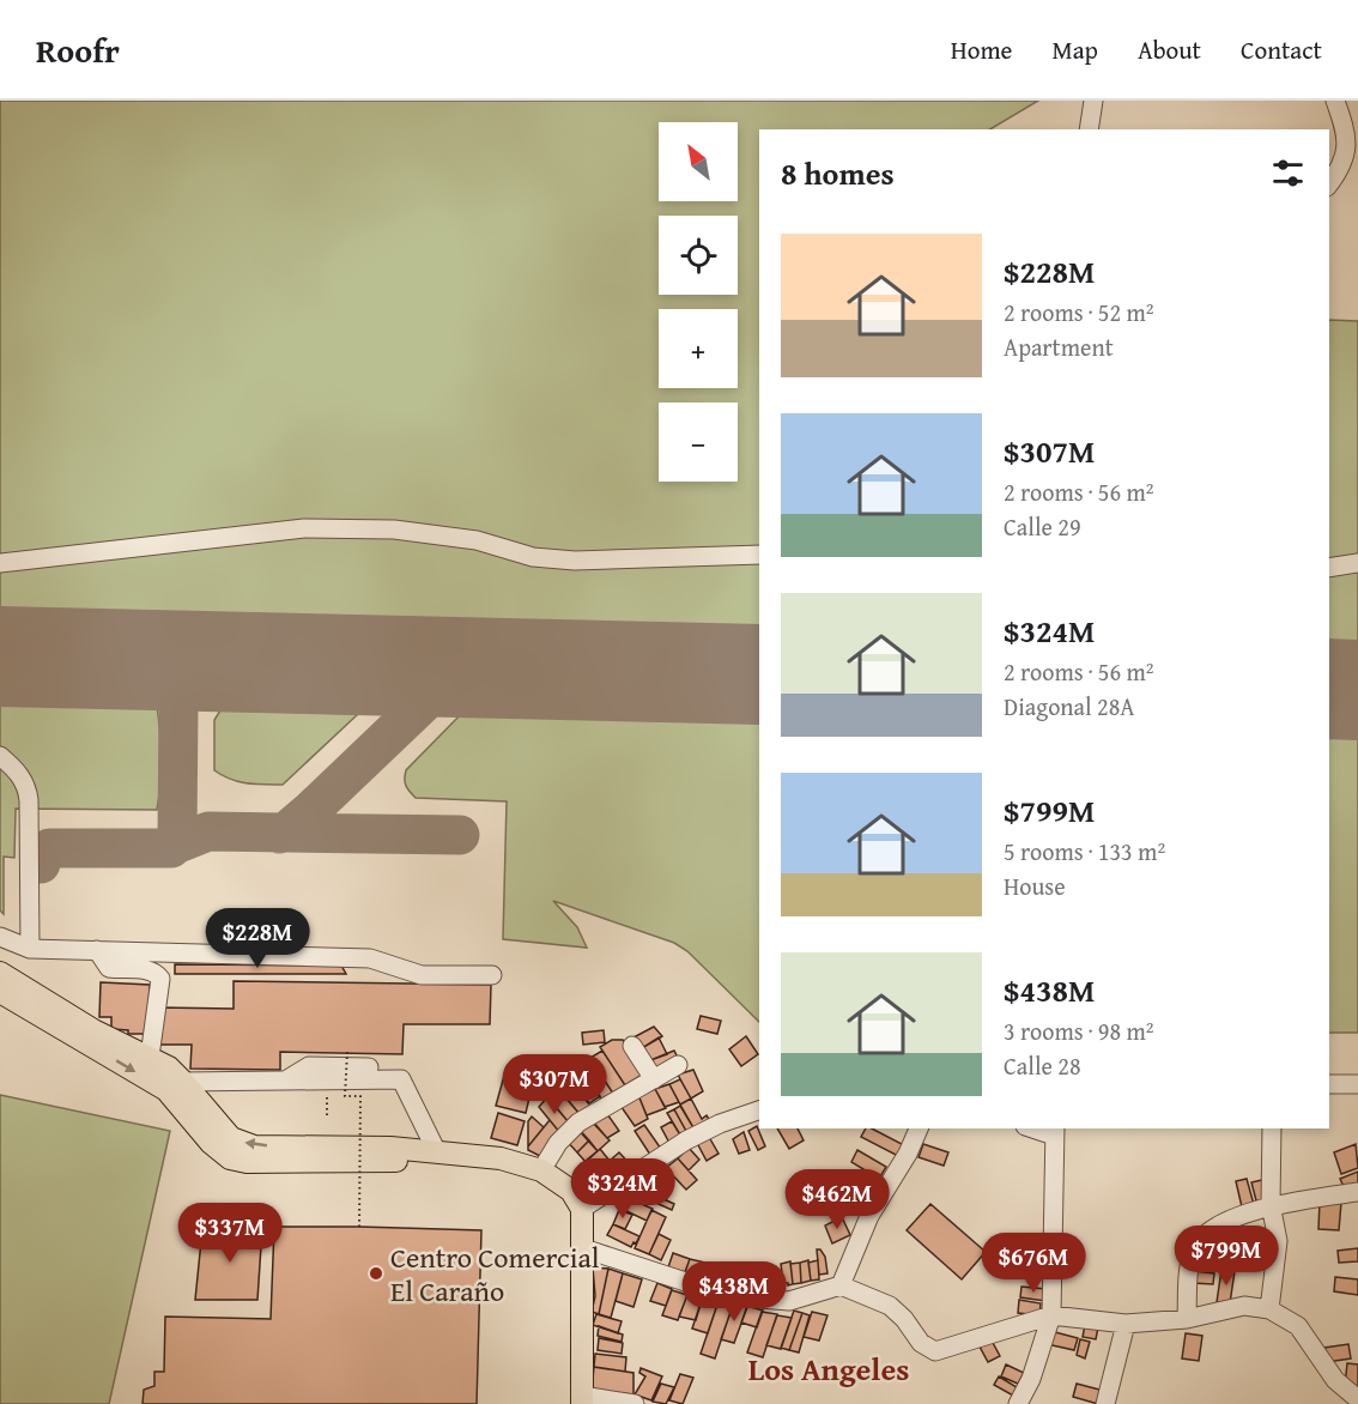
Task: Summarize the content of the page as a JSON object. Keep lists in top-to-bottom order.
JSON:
{
  "districts": ["Los Angeles"],
  "places": ["Centro Comercial El Caraño"],
  "north": "top left",
  "page": {
    "header": "Roofr",
    "nav": [
      "Home",
      "Map",
      "About",
      "Contact"
    ],
    "map_buttons": ["+", "−"],
    "heading": "8 homes",
    "list": [
      {
        "name": "$228M",
        "note": "2 rooms · 52 m² · Apartment"
      },
      {
        "name": "$307M",
        "note": "2 rooms · 56 m² · Calle 29"
      },
      {
        "name": "$324M",
        "note": "2 rooms · 56 m² · Diagonal 28A"
      },
      {
        "name": "$799M",
        "note": "5 rooms · 133 m² · House"
      },
      {
        "name": "$438M",
        "note": "3 rooms · 98 m² · Calle 28"
      }
    ],
    "price": [
      "$228M",
      "$307M",
      "$324M",
      "$462M",
      "$337M",
      "$799M",
      "$676M",
      "$438M"
    ]
  }
}
